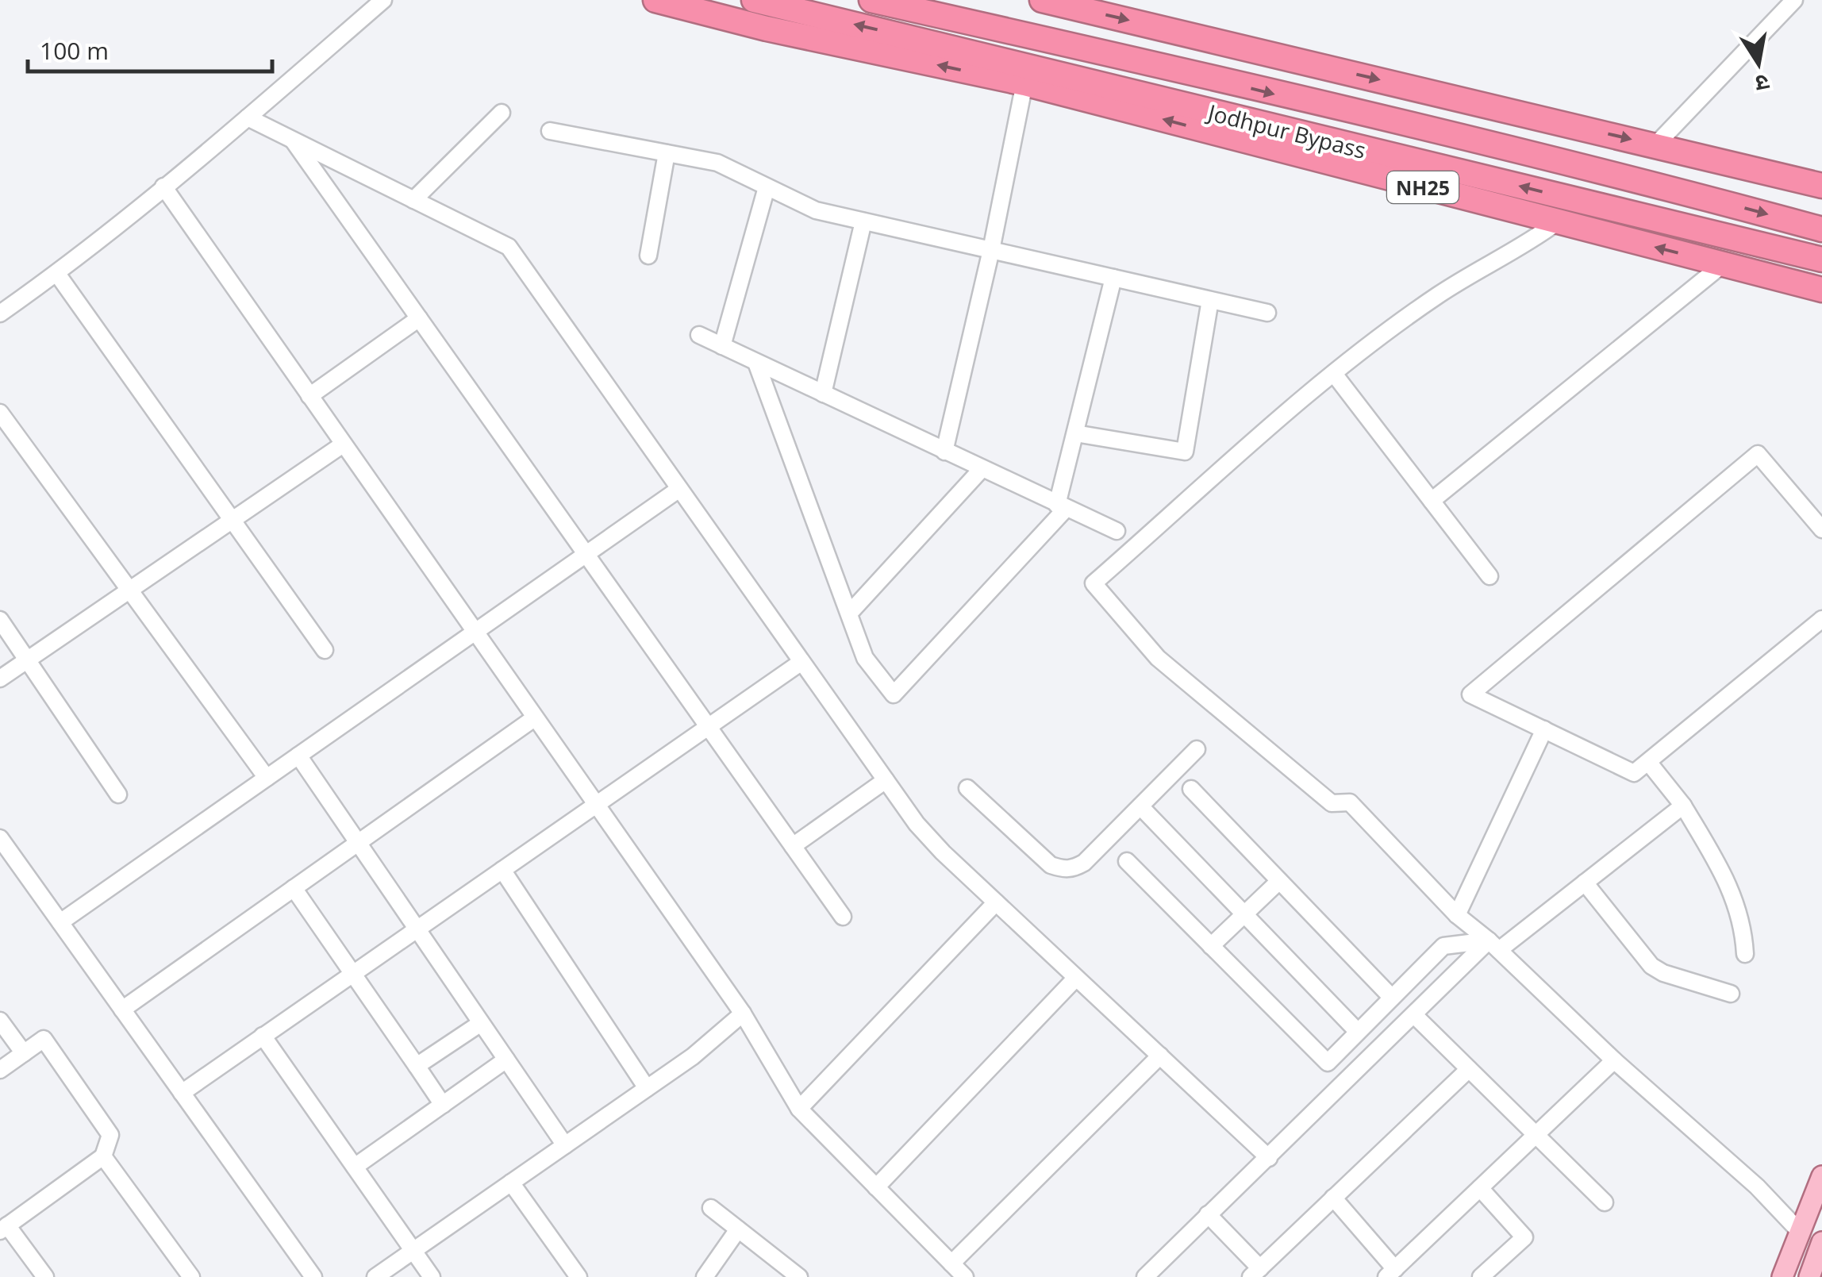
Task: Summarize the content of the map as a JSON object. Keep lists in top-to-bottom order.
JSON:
{
  "streets": {
    "highway": ["Jodhpur Bypass", "NH25"]
  },
  "scale_bar": "100 m",
  "north": "bottom"
}
